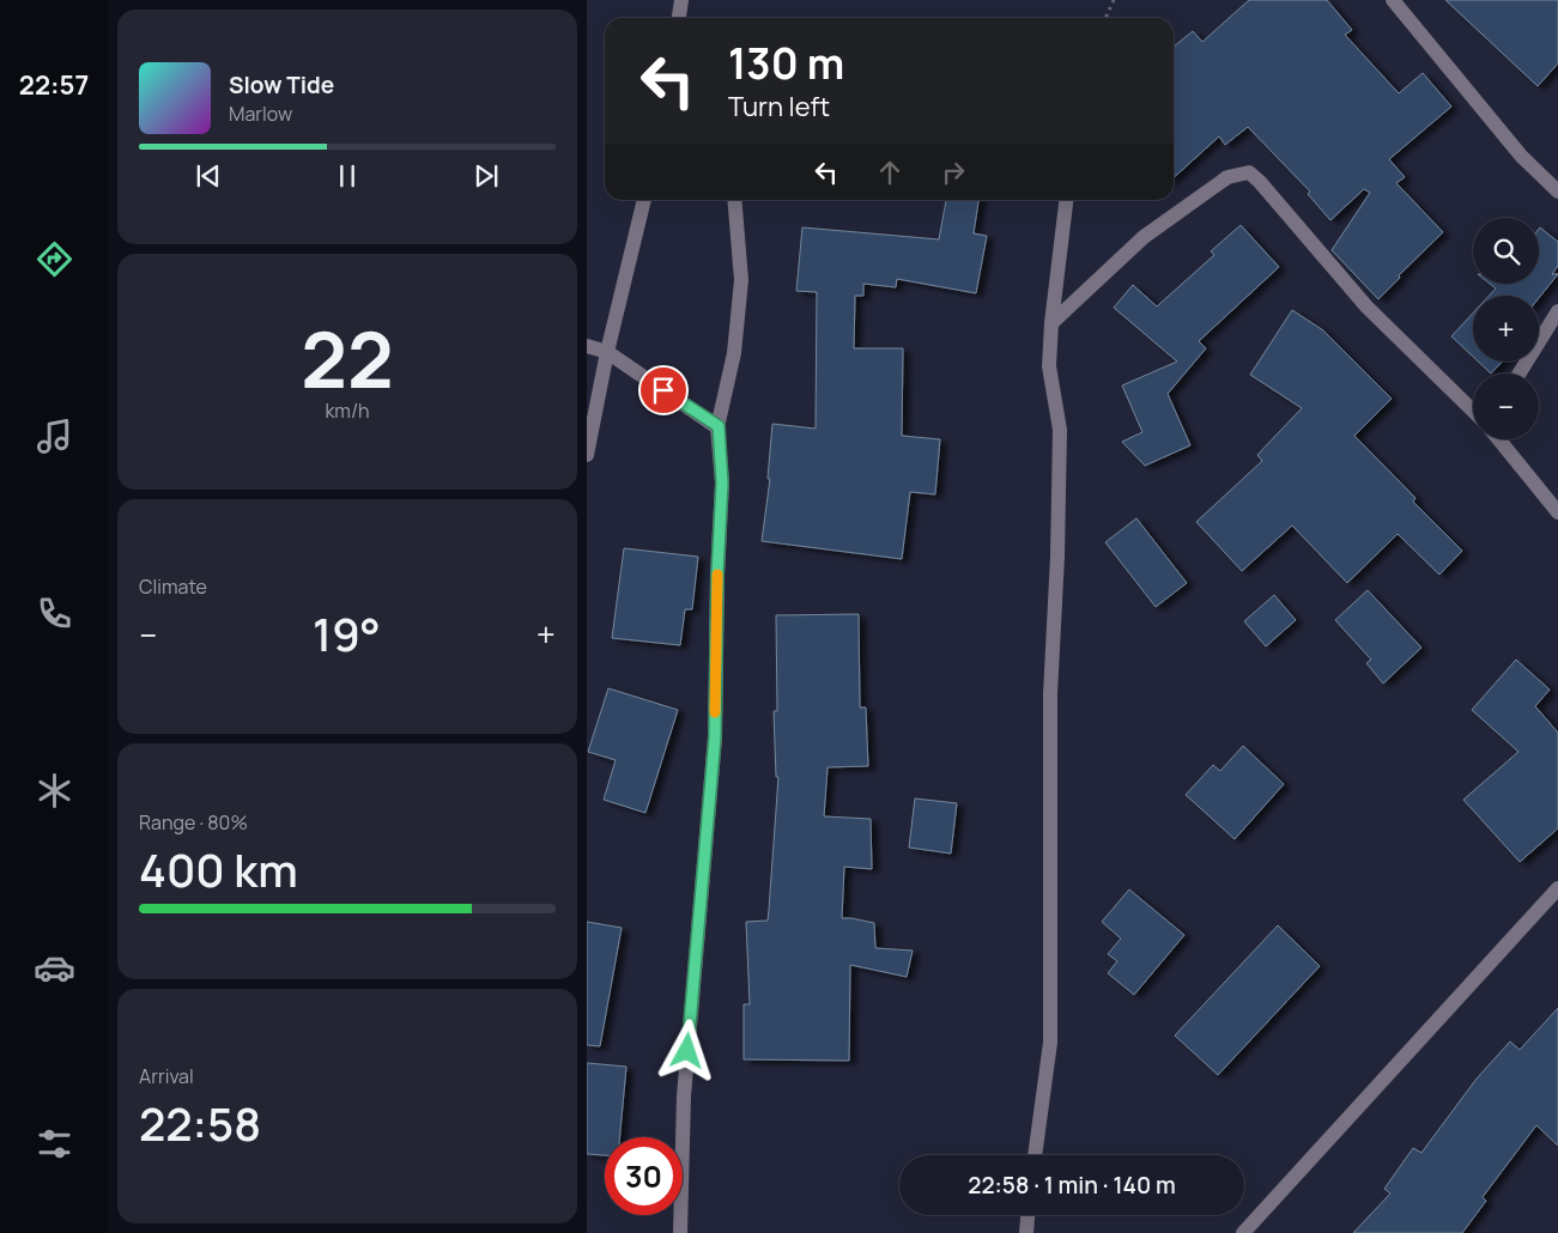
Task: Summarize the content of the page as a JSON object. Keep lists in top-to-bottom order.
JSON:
{
  "page": {
    "tabs": "22:57",
    "turn": ["130 m", "Turn left"],
    "song": ["Slow Tide", "Marlow"],
    "map_buttons": ["+", "−"],
    "tile": [
      ["22", "km/h"],
      "Climate",
      ["Range · 80%", "400 km"],
      ["Arrival", "22:58"]
    ],
    "heat": ["−", "19°", "+"],
    "limit": "30",
    "trip": "22:58 · 1 min · 140 m"
  }
}
